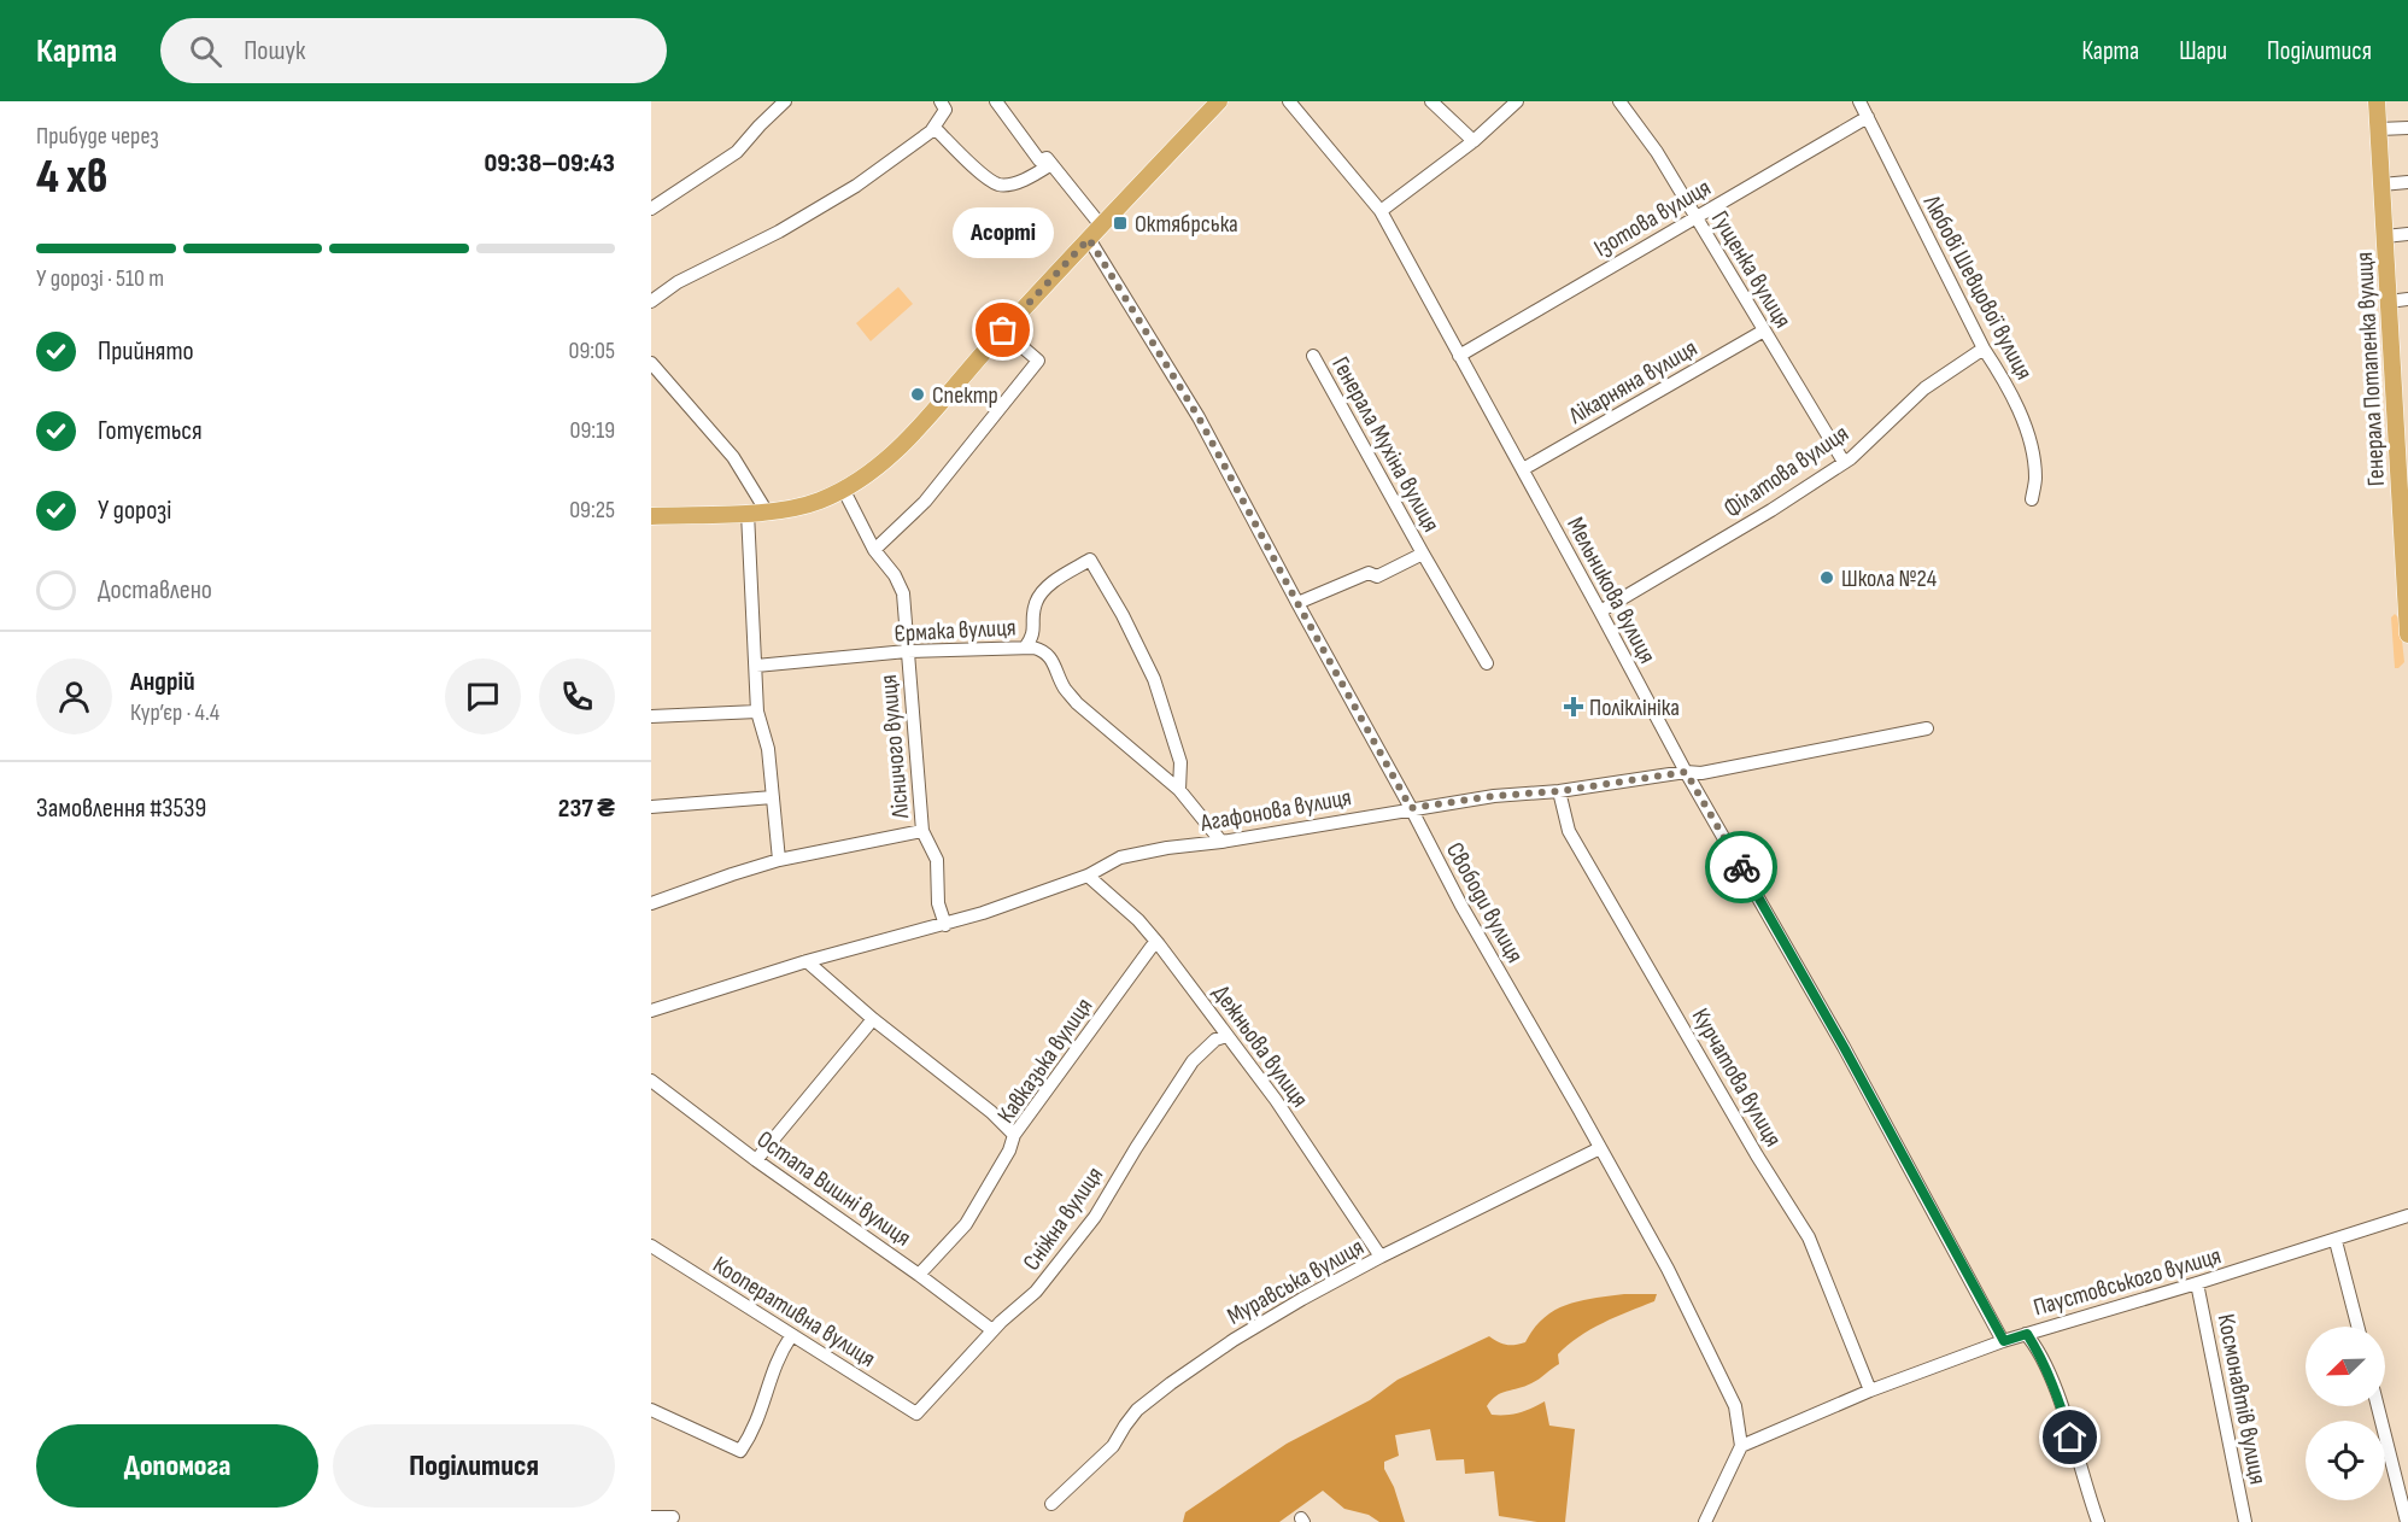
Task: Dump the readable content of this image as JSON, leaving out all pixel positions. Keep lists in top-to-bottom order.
{
  "streets": {
    "main road": ["Генерала Потапенка вулиця"],
    "street": [
      "Ізотова вулиця",
      "Гущенка вулиця",
      "Любові Шевцової вулиця",
      "Лікарняна вулиця",
      "Генерала Мухіна вулиця",
      "Філатова вулиця",
      "Мельникова вулиця",
      "Єрмака вулиця",
      "Лісничого вулиця",
      "Агафонова вулиця",
      "Свободи вулиця",
      "Дежньова вулиця",
      "Кавказька вулиця",
      "Курчатова вулиця",
      "Остапа Вишні вулиця",
      "Сніжна вулиця",
      "Муравська вулиця",
      "Паустовського вулиця",
      "Кооперативна вулиця",
      "Космонавтів вулиця"
    ]
  },
  "crossings": [
    ["Ізотова вулиця", "Гущенка вулиця"],
    ["Ізотова вулиця", "Любові Шевцової вулиця"],
    ["Ізотова вулиця", "Мельникова вулиця"],
    ["Гущенка вулиця", "Лікарняна вулиця"],
    ["Гущенка вулиця", "Філатова вулиця"],
    ["Любові Шевцової вулиця", "Філатова вулиця"],
    ["Лікарняна вулиця", "Мельникова вулиця"],
    ["Генерала Мухіна вулиця", "Свободи вулиця"],
    ["Філатова вулиця", "Мельникова вулиця"],
    ["Мельникова вулиця", "Агафонова вулиця"],
    ["Мельникова вулиця", "Паустовського вулиця"],
    ["Єрмака вулиця", "Лісничого вулиця"],
    ["Єрмака вулиця", "Агафонова вулиця"],
    ["Лісничого вулиця", "Агафонова вулиця"],
    ["Агафонова вулиця", "Свободи вулиця"],
    ["Агафонова вулиця", "Дежньова вулиця"],
    ["Агафонова вулиця", "Курчатова вулиця"],
    ["Свободи вулиця", "Муравська вулиця"],
    ["Свободи вулиця", "Паустовського вулиця"],
    ["Дежньова вулиця", "Кавказька вулиця"],
    ["Дежньова вулиця", "Сніжна вулиця"],
    ["Дежньова вулиця", "Муравська вулиця"],
    ["Кавказька вулиця", "Остапа Вишні вулиця"],
    ["Курчатова вулиця", "Паустовського вулиця"],
    ["Остапа Вишні вулиця", "Сніжна вулиця"],
    ["Сніжна вулиця", "Кооперативна вулиця"],
    ["Паустовського вулиця", "Космонавтів вулиця"]
  ],
  "places": {
    "transit": ["Октябрська"],
    "other": ["Асорті", "Спектр", "Школа №24"],
    "health": ["Поліклініка"]
  },
  "north": "bottom left",
  "page": {
    "header": "Карта",
    "search": "Пошук",
    "nav": ["Карта", "Шари", "Поділитися"],
    "heading": ["4 хв", "Прибуде через", "09:38–09:43"],
    "panel": [
      "Андрій",
      "Кур’єр · 4.4",
      "Замовлення #3539",
      "237 ₴"
    ],
    "bubble": "Асорті",
    "bar": "У дорозі · 510 m",
    "list": [
      ["Прийнято", "09:05"],
      ["Готується", "09:19"],
      ["У дорозі", "09:25"],
      "Доставлено"
    ],
    "buttons": ["Допомога", "Поділитися"]
  }
}
